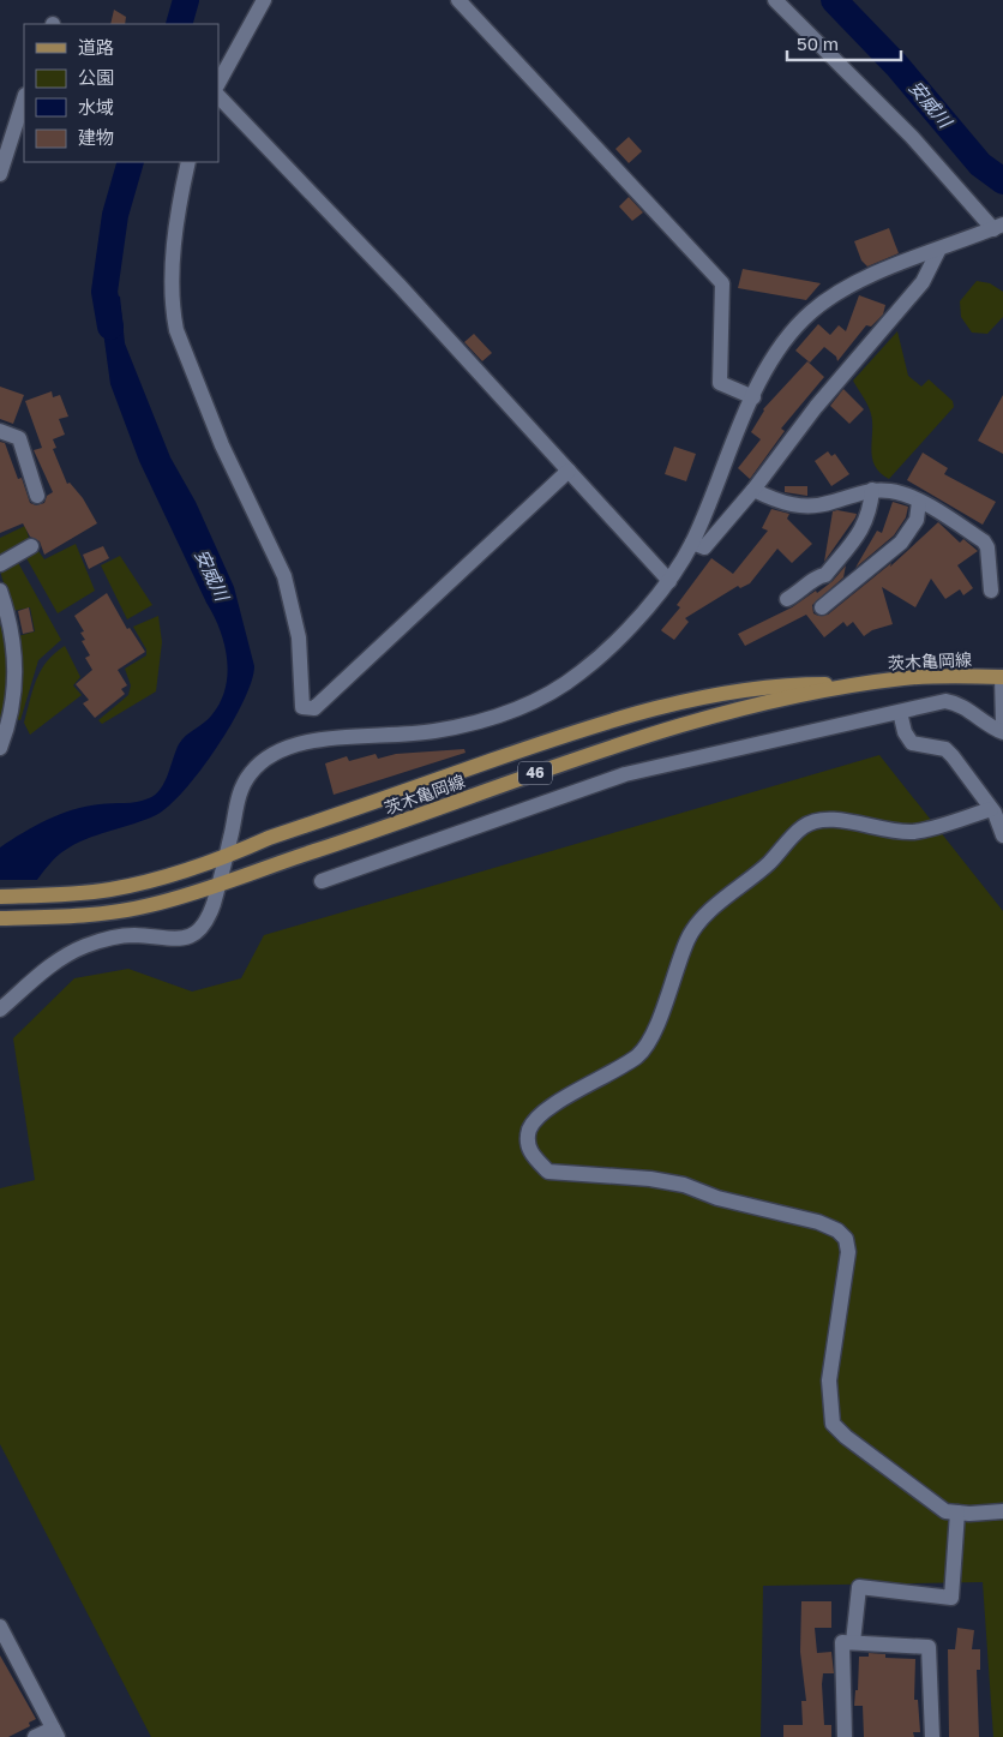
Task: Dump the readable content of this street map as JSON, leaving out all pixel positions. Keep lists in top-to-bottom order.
{
  "streets": {
    "main road": ["茨木亀岡線", "46"]
  },
  "water": ["安威川"],
  "legend": [
    "道路",
    "公園",
    "水域",
    "建物"
  ],
  "scale_bar": "50 m"
}
